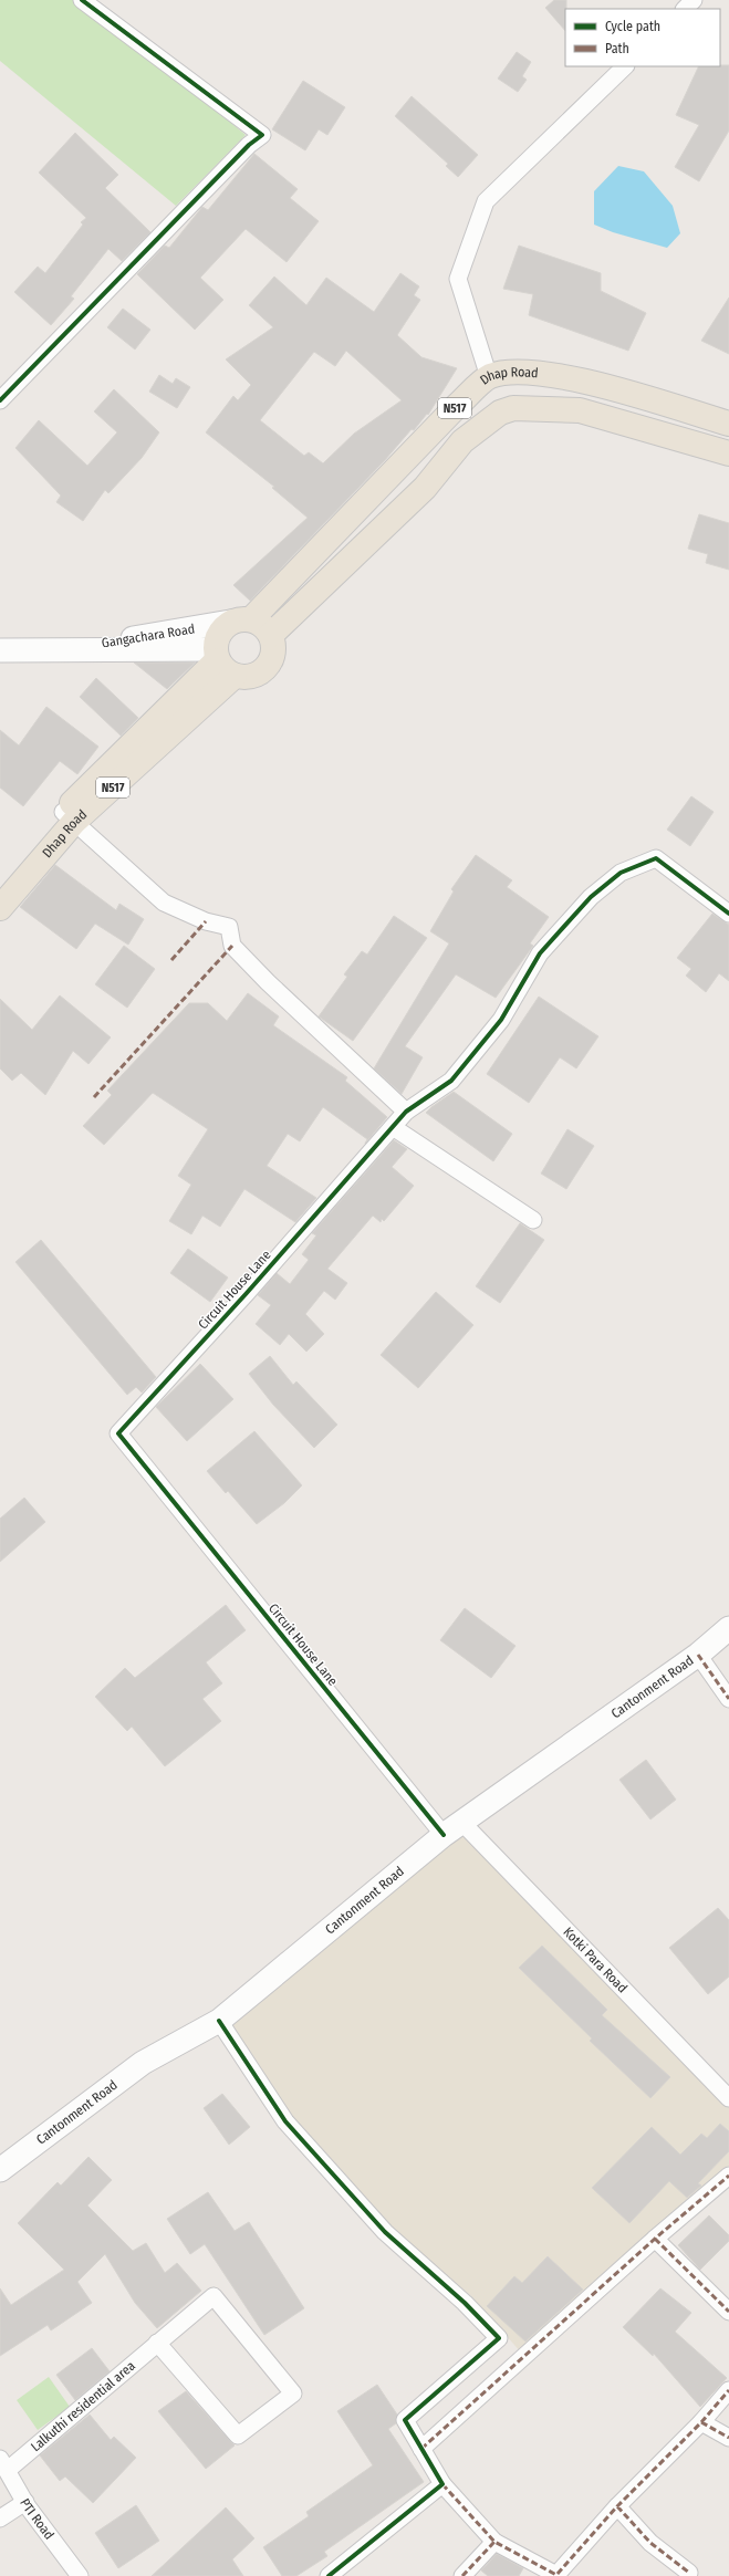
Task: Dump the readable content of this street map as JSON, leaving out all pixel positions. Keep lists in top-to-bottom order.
{
  "streets": {
    "highway": ["Dhap Road", "N517"],
    "main road": ["Gangachara Road", "Cantonment Road"],
    "street": [
      "Circuit House Lane",
      "Kotki Para Road",
      "Lalkuthi residential area",
      "PTI Road"
    ]
  },
  "crossings": [
    ["Dhap Road", "Gangachara Road"],
    ["Circuit House Lane", "Cantonment Road"],
    ["Cantonment Road", "Kotki Para Road"],
    ["Lalkuthi residential area", "PTI Road"]
  ],
  "legend": ["Cycle path", "Path"]
}
